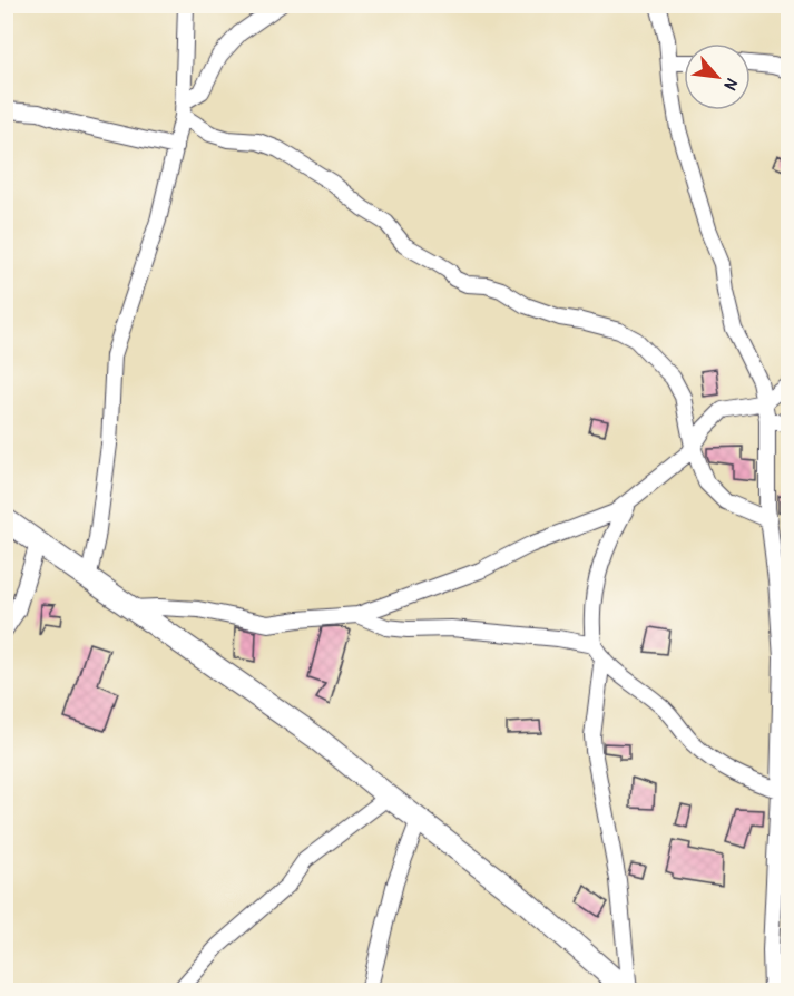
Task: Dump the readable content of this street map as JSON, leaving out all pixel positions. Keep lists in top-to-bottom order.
{
  "north": "bottom right"
}
